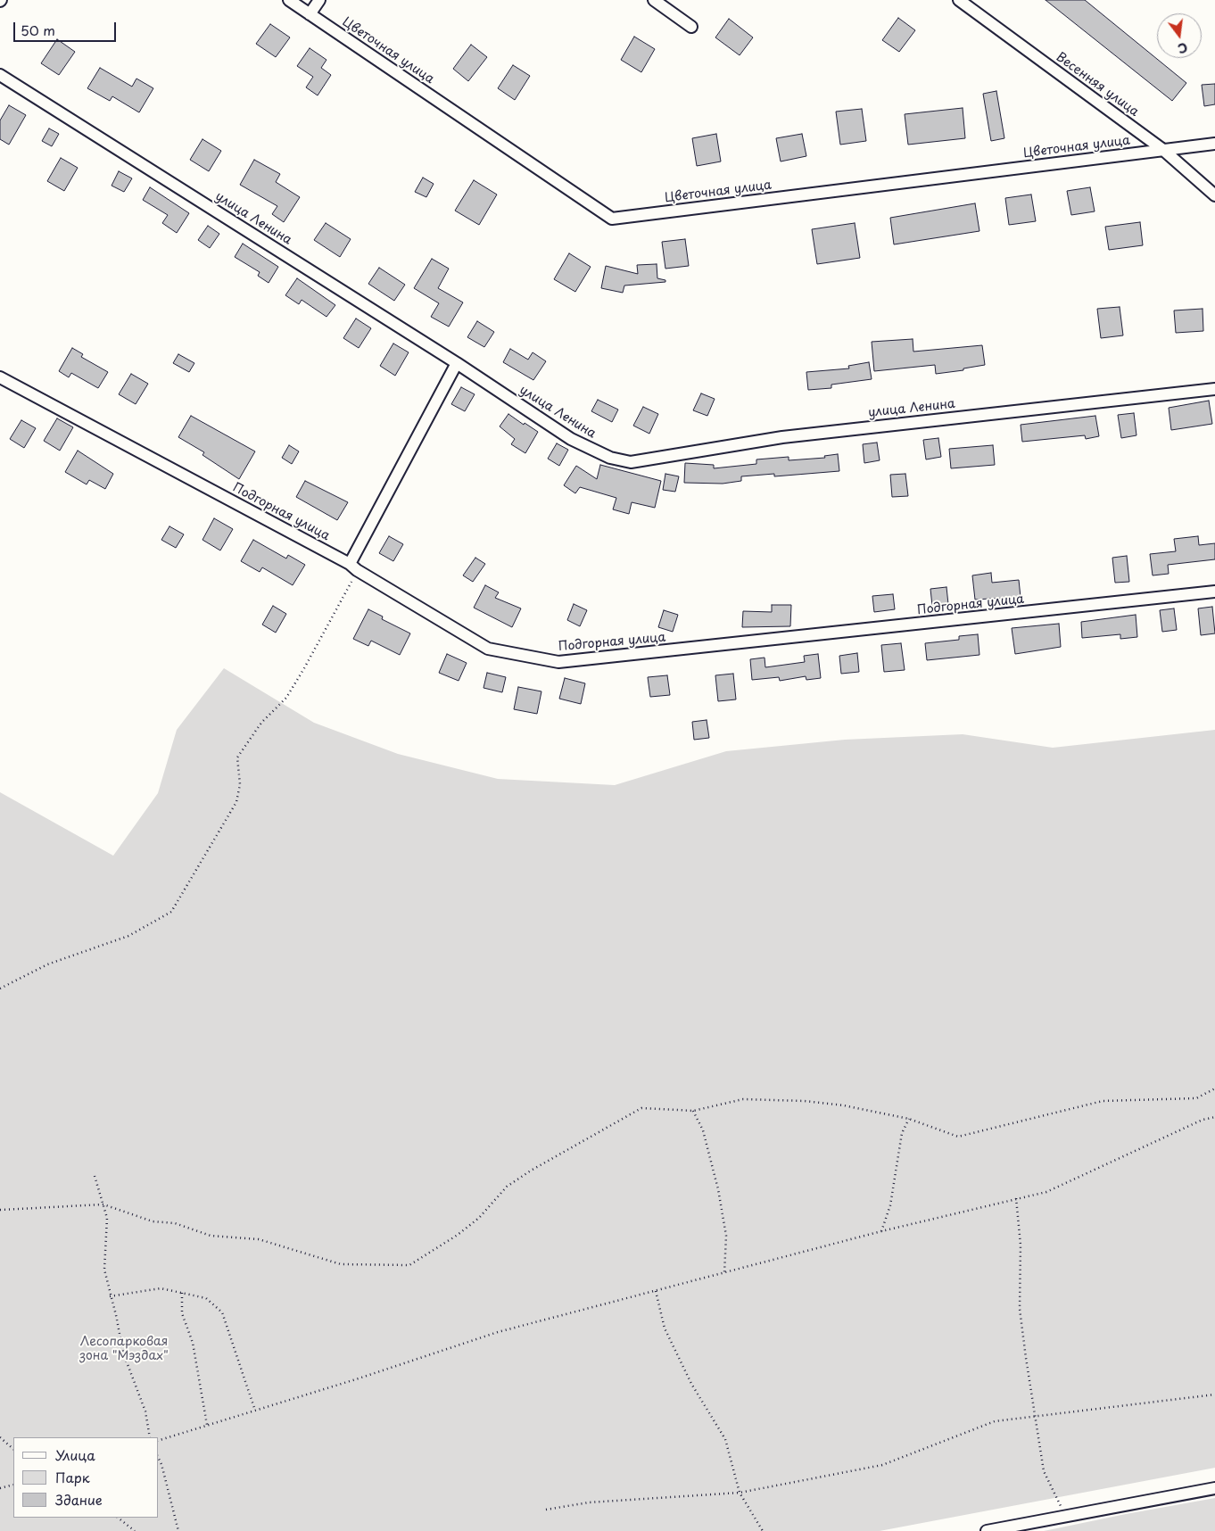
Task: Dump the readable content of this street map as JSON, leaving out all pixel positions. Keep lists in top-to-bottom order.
{
  "streets": {
    "street": [
      "Цветочная улица",
      "Весенняя улица",
      "улица Ленина",
      "Подгорная улица"
    ]
  },
  "crossings": [
    ["Цветочная улица", "Весенняя улица"]
  ],
  "parks": ["Лесопарковая зона \"Мэздах\""],
  "legend": ["Улица", "Парк", "Здание"],
  "scale_bar": "50 m",
  "north": "bottom"
}
